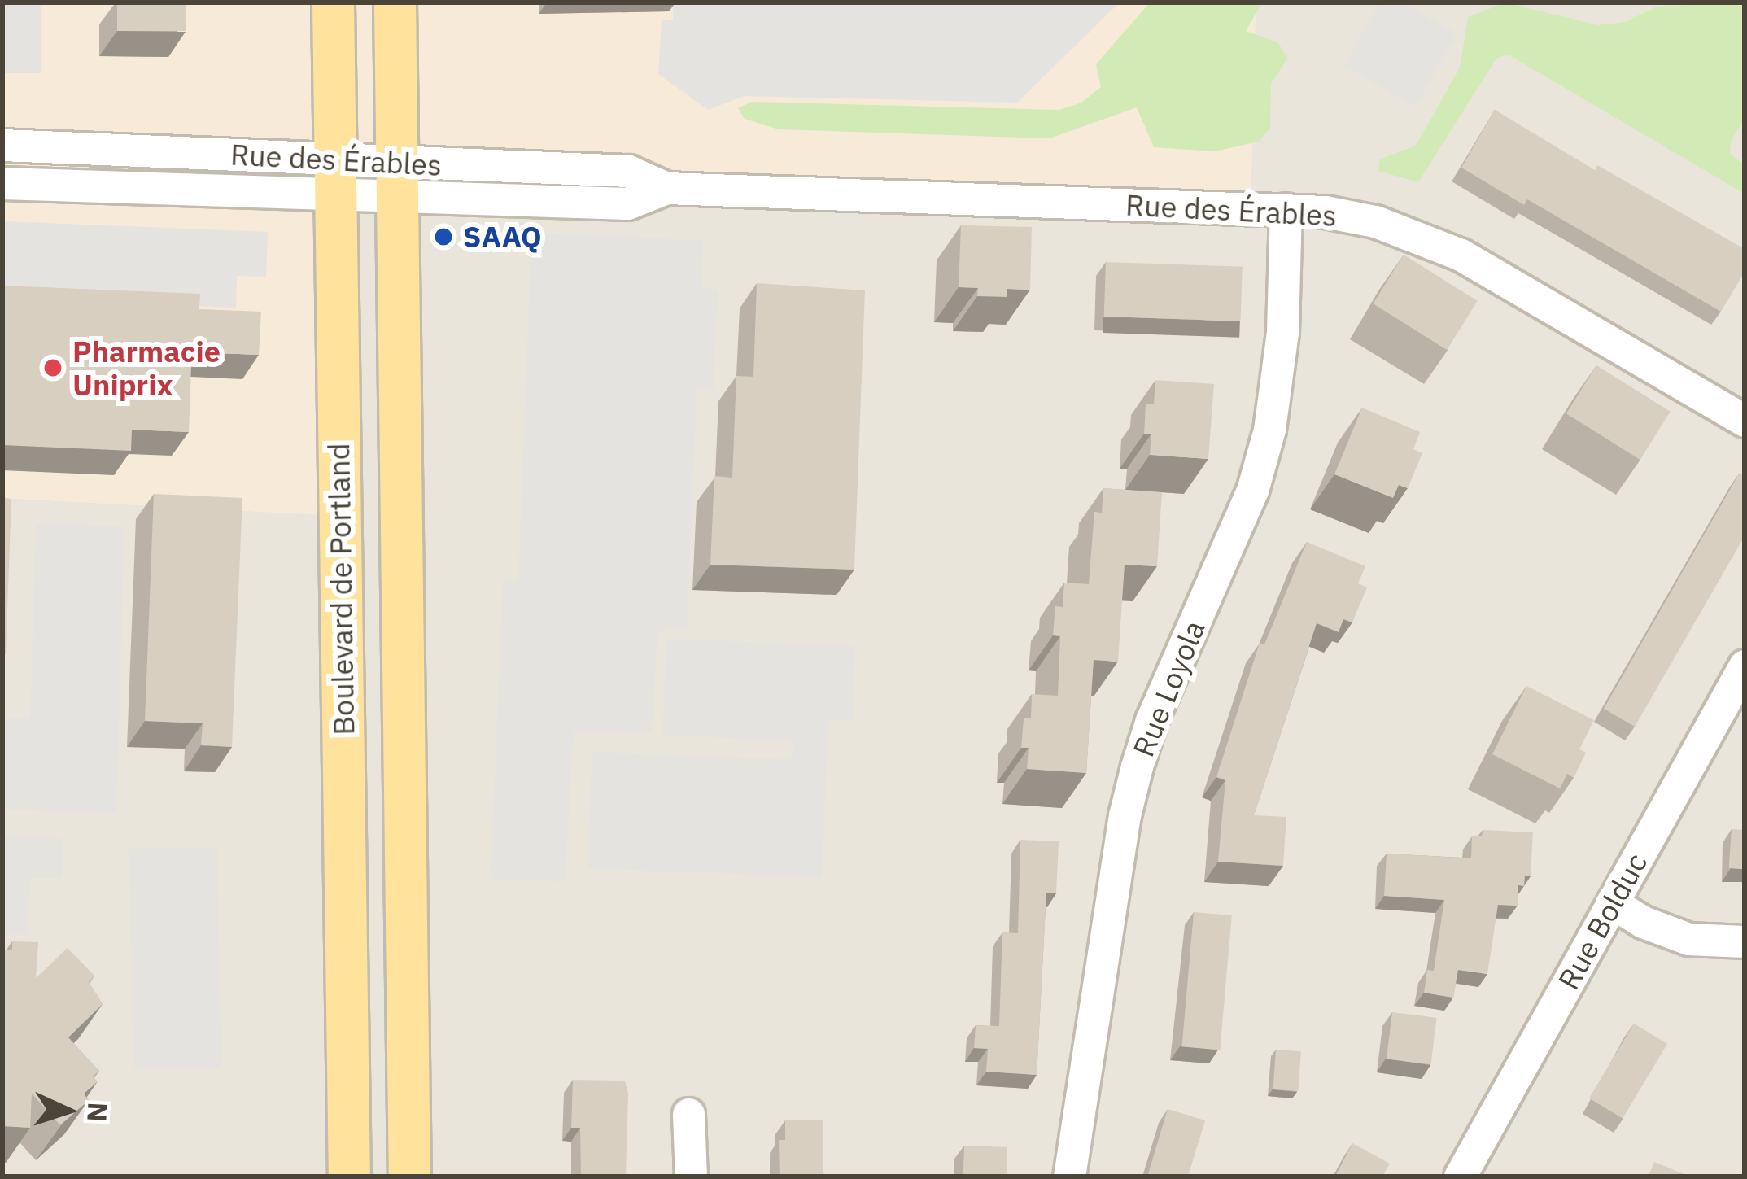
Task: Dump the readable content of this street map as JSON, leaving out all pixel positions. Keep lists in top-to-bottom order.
{
  "streets": {
    "main road": ["Boulevard de Portland"],
    "street": ["Rue des Érables", "Rue Loyola", "Rue Bolduc"]
  },
  "crossings": [
    ["Rue des Érables", "Boulevard de Portland"],
    ["Rue des Érables", "Rue Loyola"]
  ],
  "places": ["SAAQ", "Pharmacie Uniprix"],
  "north": "right"
}
